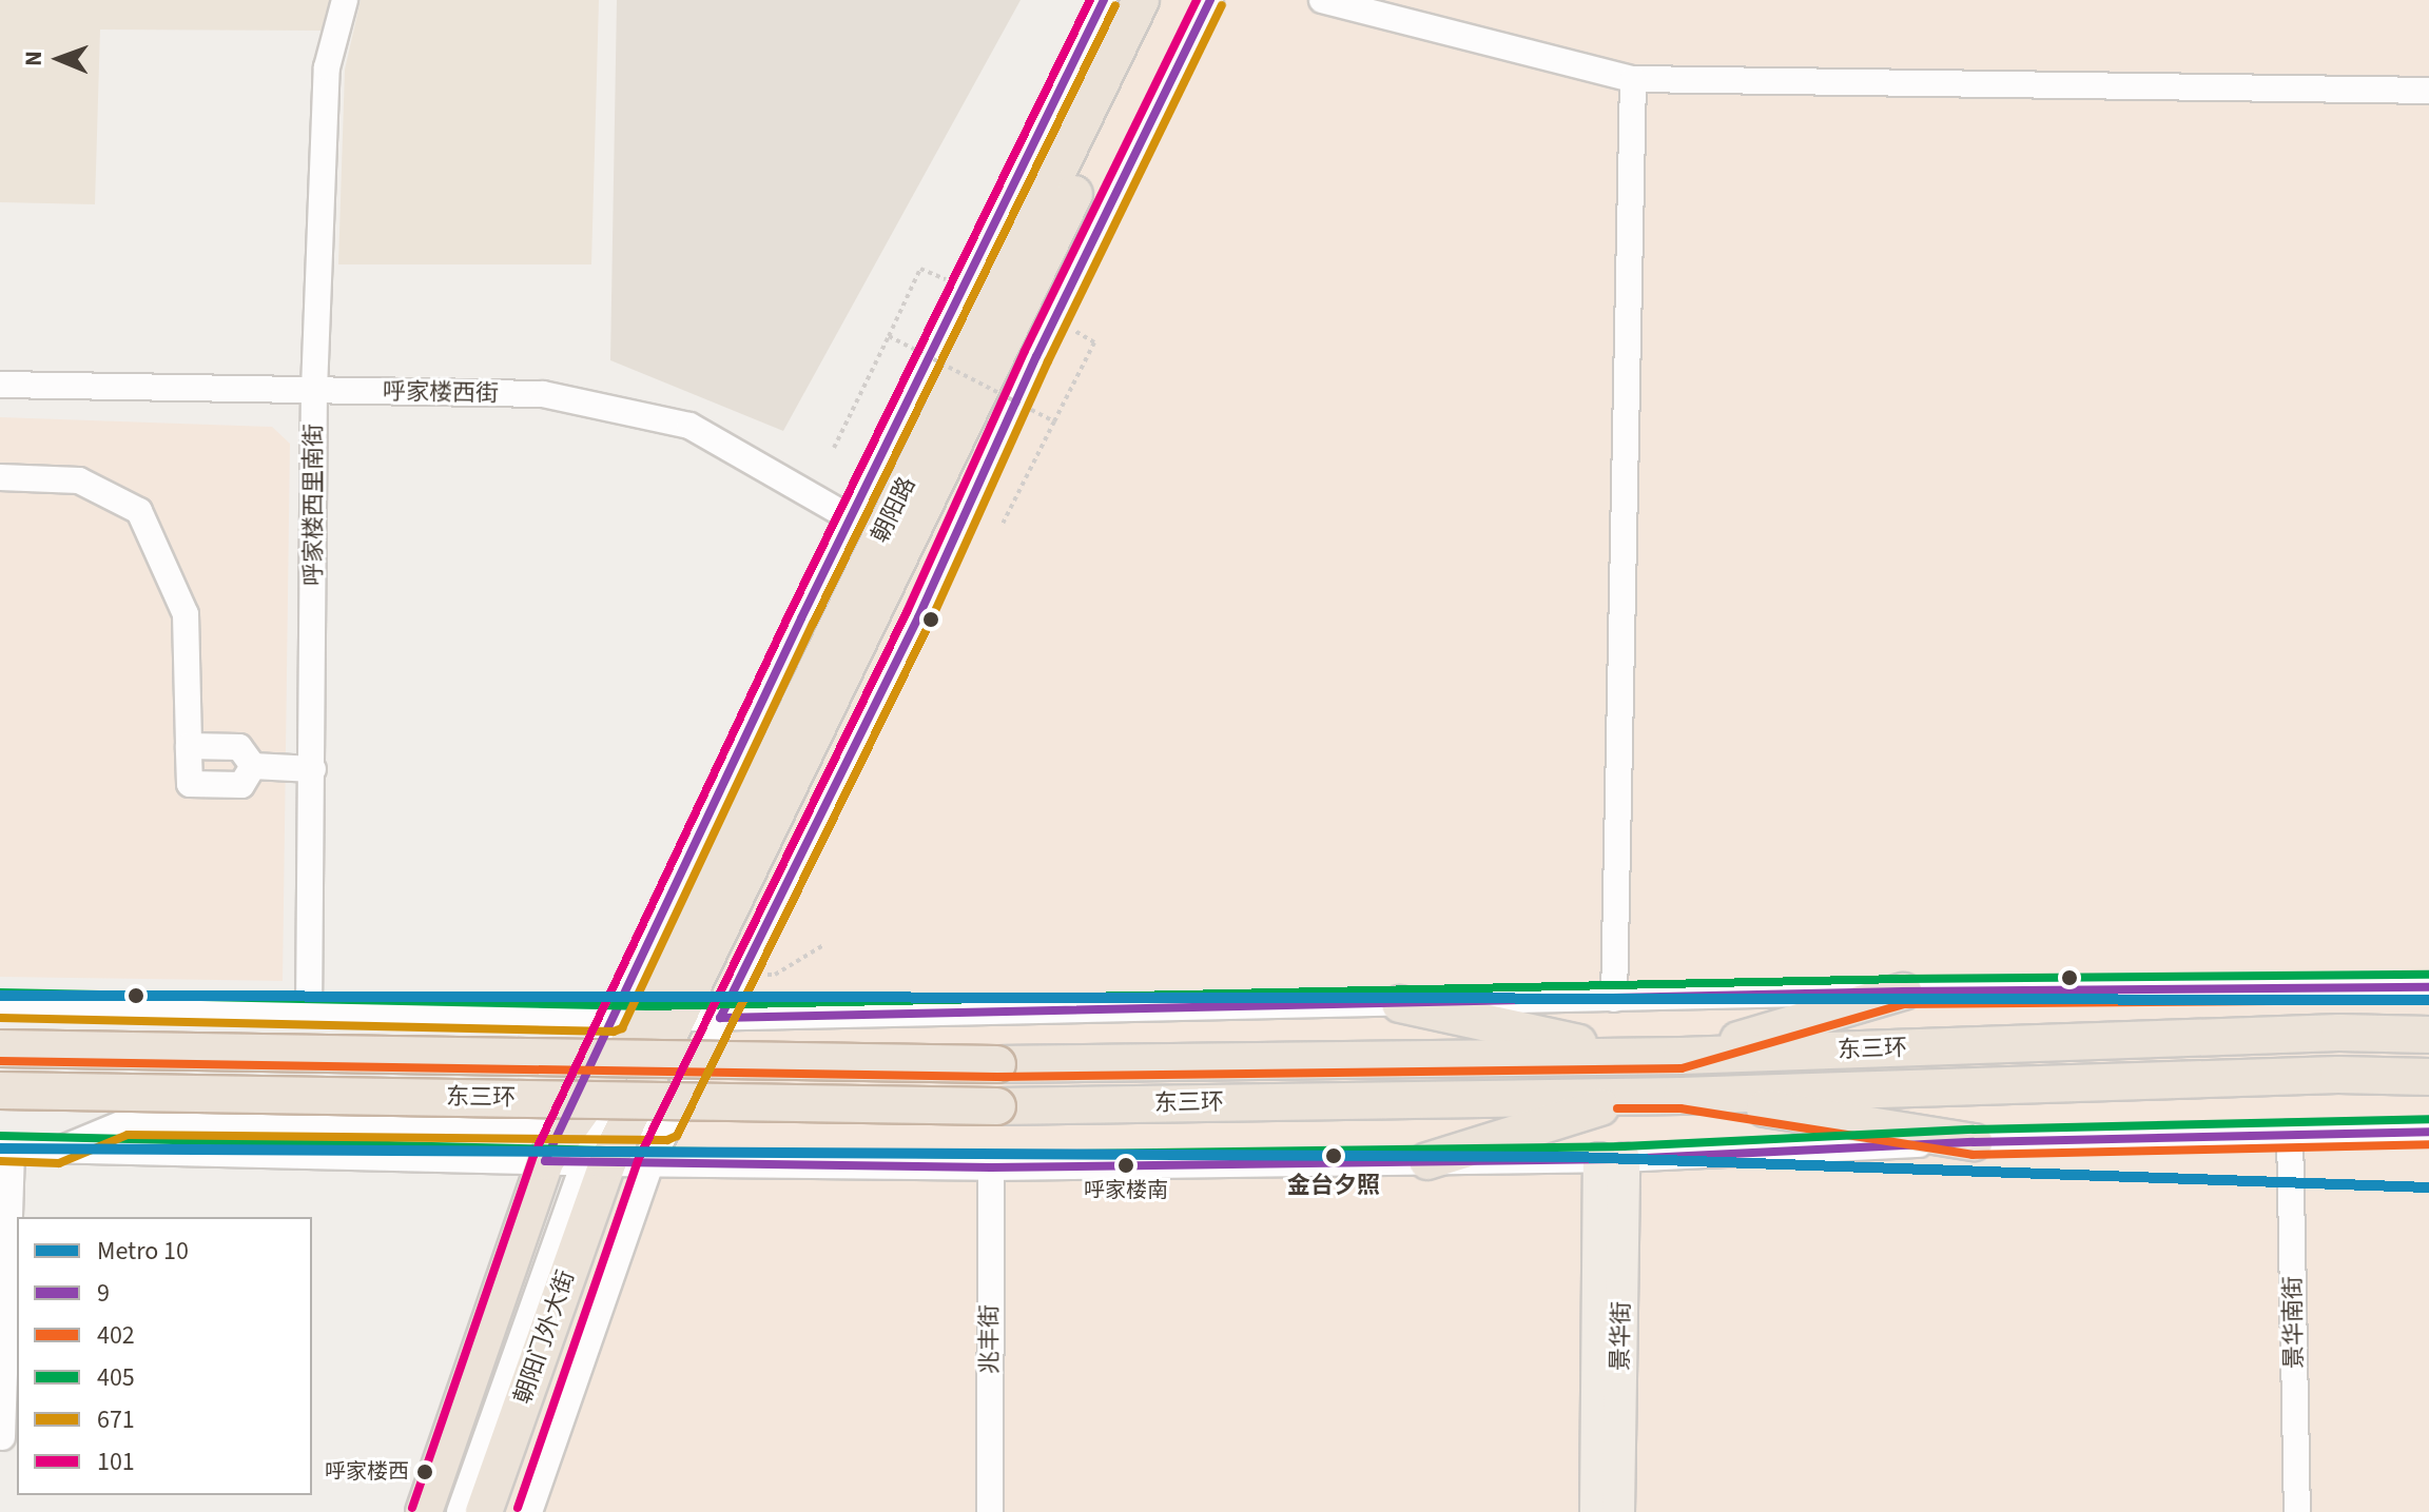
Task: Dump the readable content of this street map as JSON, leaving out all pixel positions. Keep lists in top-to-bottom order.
{
  "streets": {
    "highway": ["朝阳路", "东三环", "朝阳门外大街"],
    "main road": ["景华街"],
    "street": [
      "呼家楼西街",
      "呼家楼西里南街",
      "景华南街",
      "兆丰街"
    ]
  },
  "crossings": [
    ["呼家楼西街", "呼家楼西里南街"],
    ["呼家楼西街", "朝阳路"]
  ],
  "places": ["金台夕照", "呼家楼南", "呼家楼西"],
  "lines": [
    "transit line 9",
    "transit line 101",
    "transit line 671",
    "transit line 405",
    "metro line 10",
    "transit line 402"
  ],
  "legend": [
    "Metro 10",
    "9",
    "402",
    "405",
    "671",
    "101"
  ],
  "north": "left"
}
